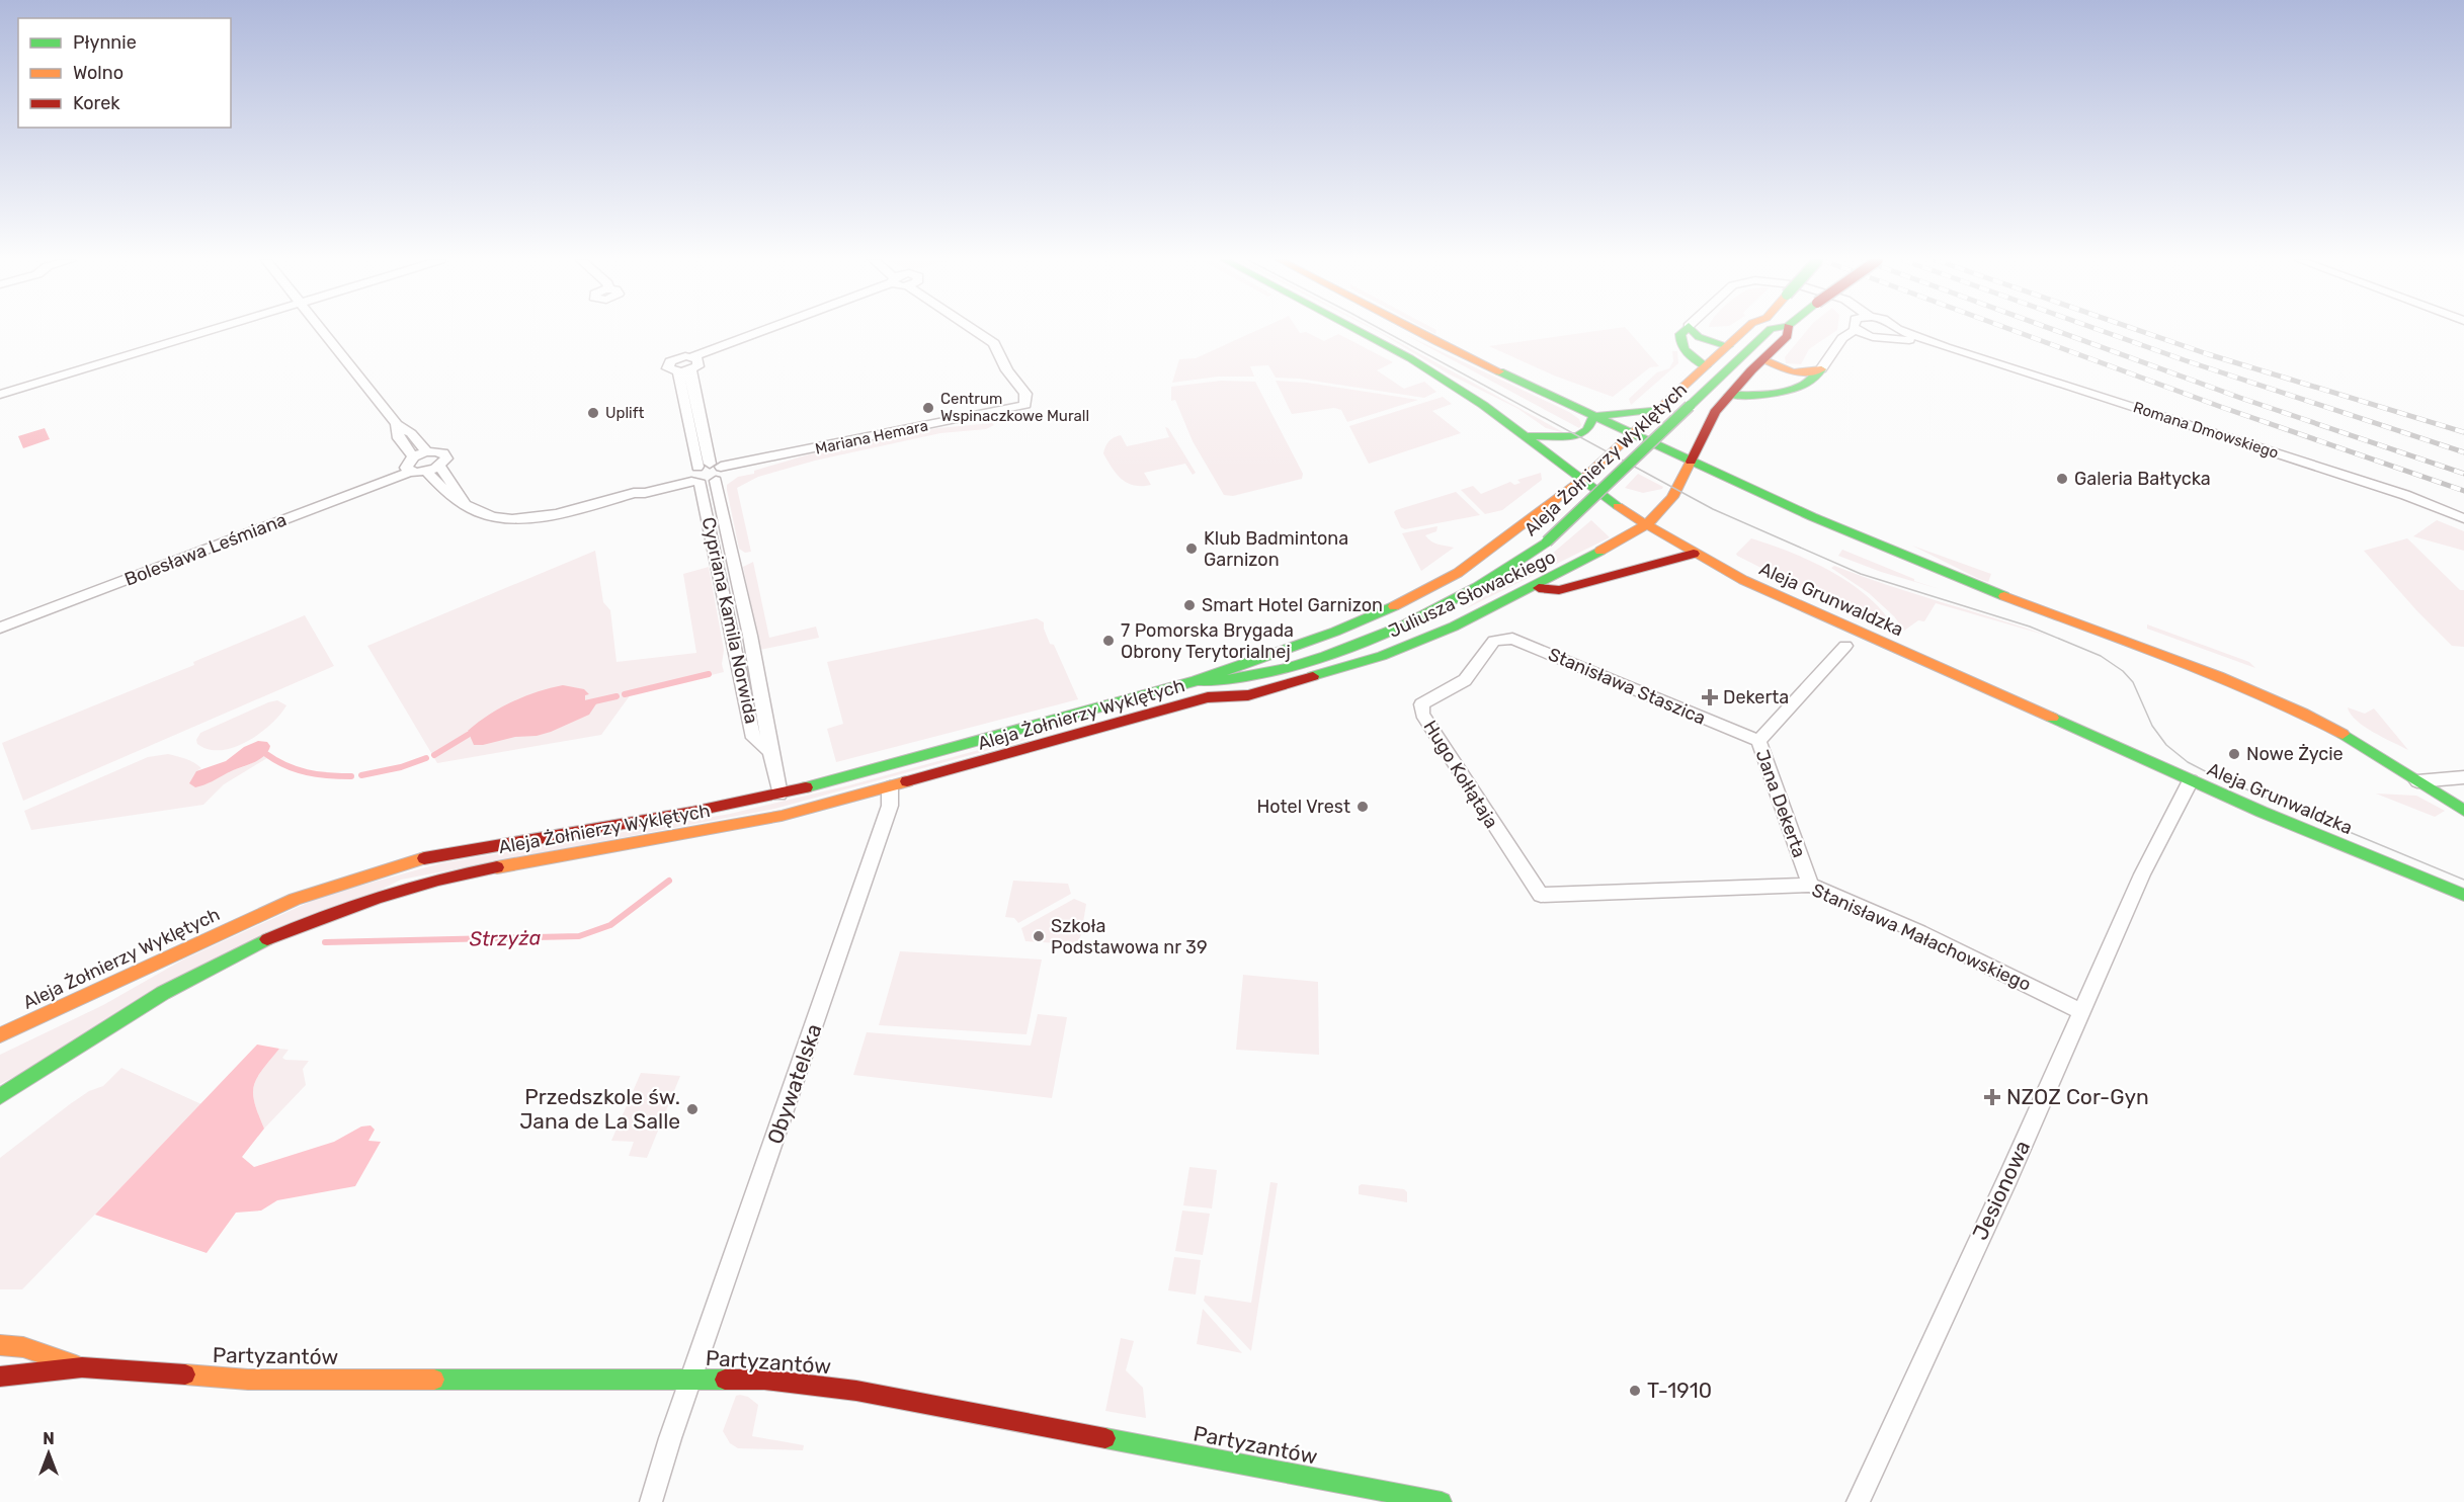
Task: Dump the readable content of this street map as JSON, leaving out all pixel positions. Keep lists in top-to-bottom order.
{
  "streets": {
    "main road": [
      "Aleja Żołnierzy Wyklętych",
      "Juliusza Słowackiego",
      "Aleja Grunwaldzka",
      "Partyzantów"
    ],
    "street": [
      "Romana Dmowskiego",
      "Mariana Hemara",
      "Bolesława Leśmiana",
      "Cypriana Kamila Norwida",
      "Stanisława Staszica",
      "Hugo Kołłątaja",
      "Jana Dekerta",
      "Stanisława Małachowskiego",
      "Obywatelska",
      "Jesionowa"
    ]
  },
  "crossings": [
    ["Mariana Hemara", "Cypriana Kamila Norwida"],
    ["Aleja Żołnierzy Wyklętych", "Juliusza Słowackiego"],
    ["Aleja Żołnierzy Wyklętych", "Cypriana Kamila Norwida"],
    ["Aleja Żołnierzy Wyklętych", "Obywatelska"],
    ["Juliusza Słowackiego", "Aleja Grunwaldzka"],
    ["Aleja Grunwaldzka", "Jesionowa"],
    ["Stanisława Staszica", "Hugo Kołłątaja"],
    ["Stanisława Staszica", "Jana Dekerta"],
    ["Hugo Kołłątaja", "Stanisława Małachowskiego"],
    ["Jana Dekerta", "Stanisława Małachowskiego"],
    ["Stanisława Małachowskiego", "Jesionowa"],
    ["Obywatelska", "Partyzantów"]
  ],
  "water": ["Strzyża"],
  "places": {
    "other": [
      "Centrum Wspinaczkowe Murall",
      "Uplift",
      "Galeria Bałtycka",
      "Klub Badmintona Garnizon",
      "Smart Hotel Garnizon",
      "7 Pomorska Brygada Obrony Terytorialnej",
      "Nowe Życie",
      "Hotel Vrest",
      "Szkoła Podstawowa nr 39",
      "Przedszkole św. Jana de La Salle",
      "T-1910"
    ],
    "health": ["Dekerta", "NZOZ Cor-Gyn"]
  },
  "legend": ["Płynnie", "Wolno", "Korek"],
  "north": "top"
}
